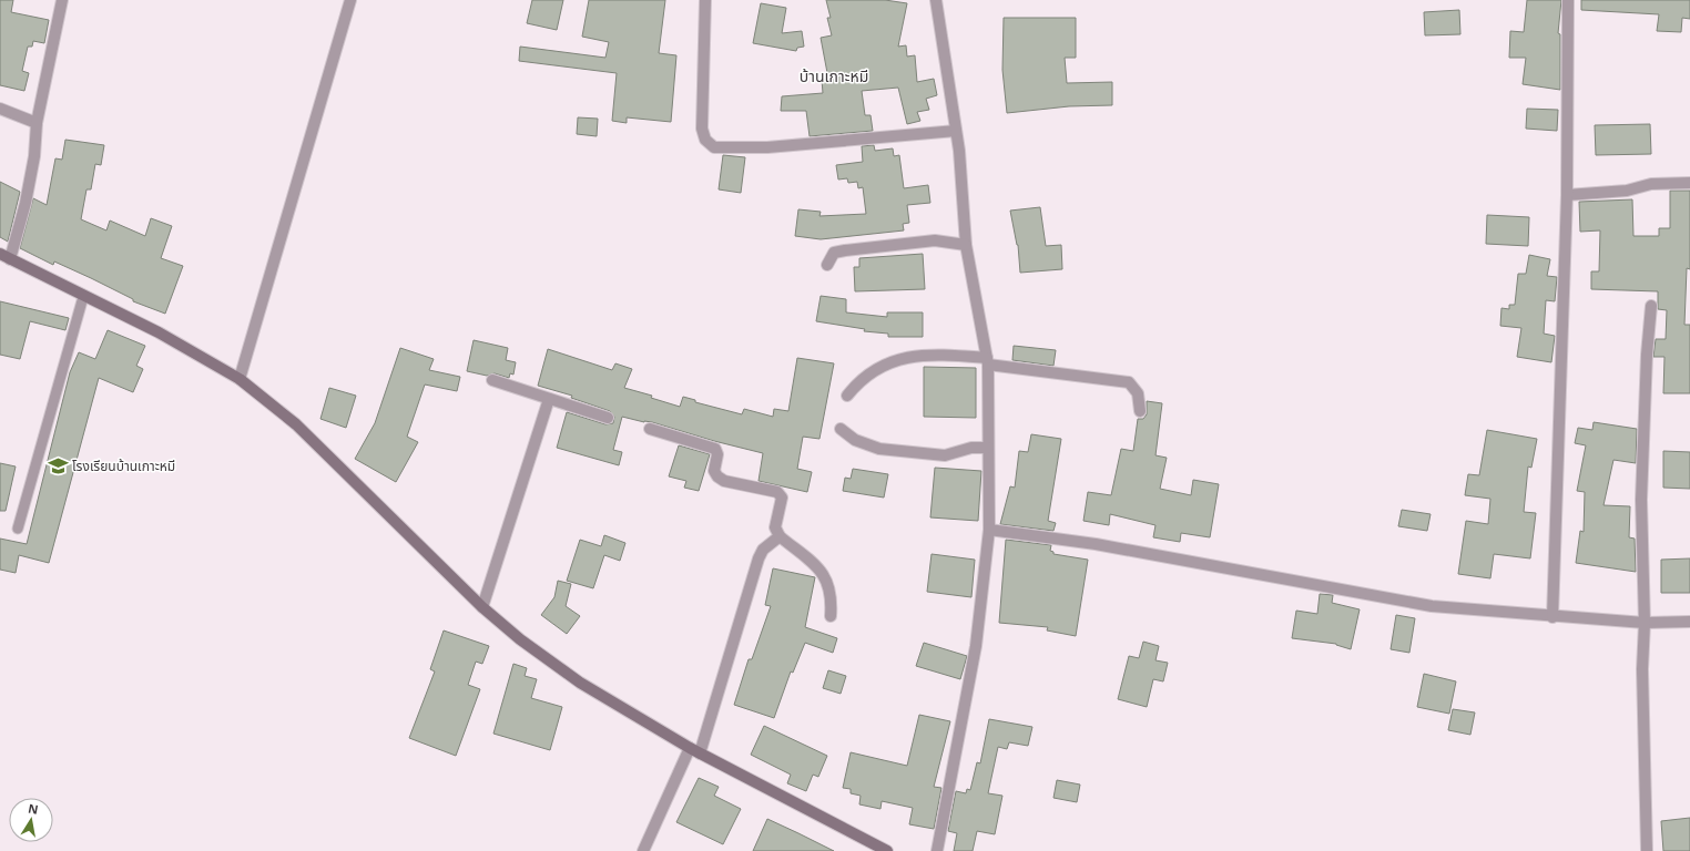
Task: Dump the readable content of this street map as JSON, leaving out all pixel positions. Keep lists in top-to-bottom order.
{
  "districts": ["บ้านเกาะหมี"],
  "places": {
    "school or university": ["โรงเรียนบ้านเกาะหมี"]
  },
  "north": "top"
}
